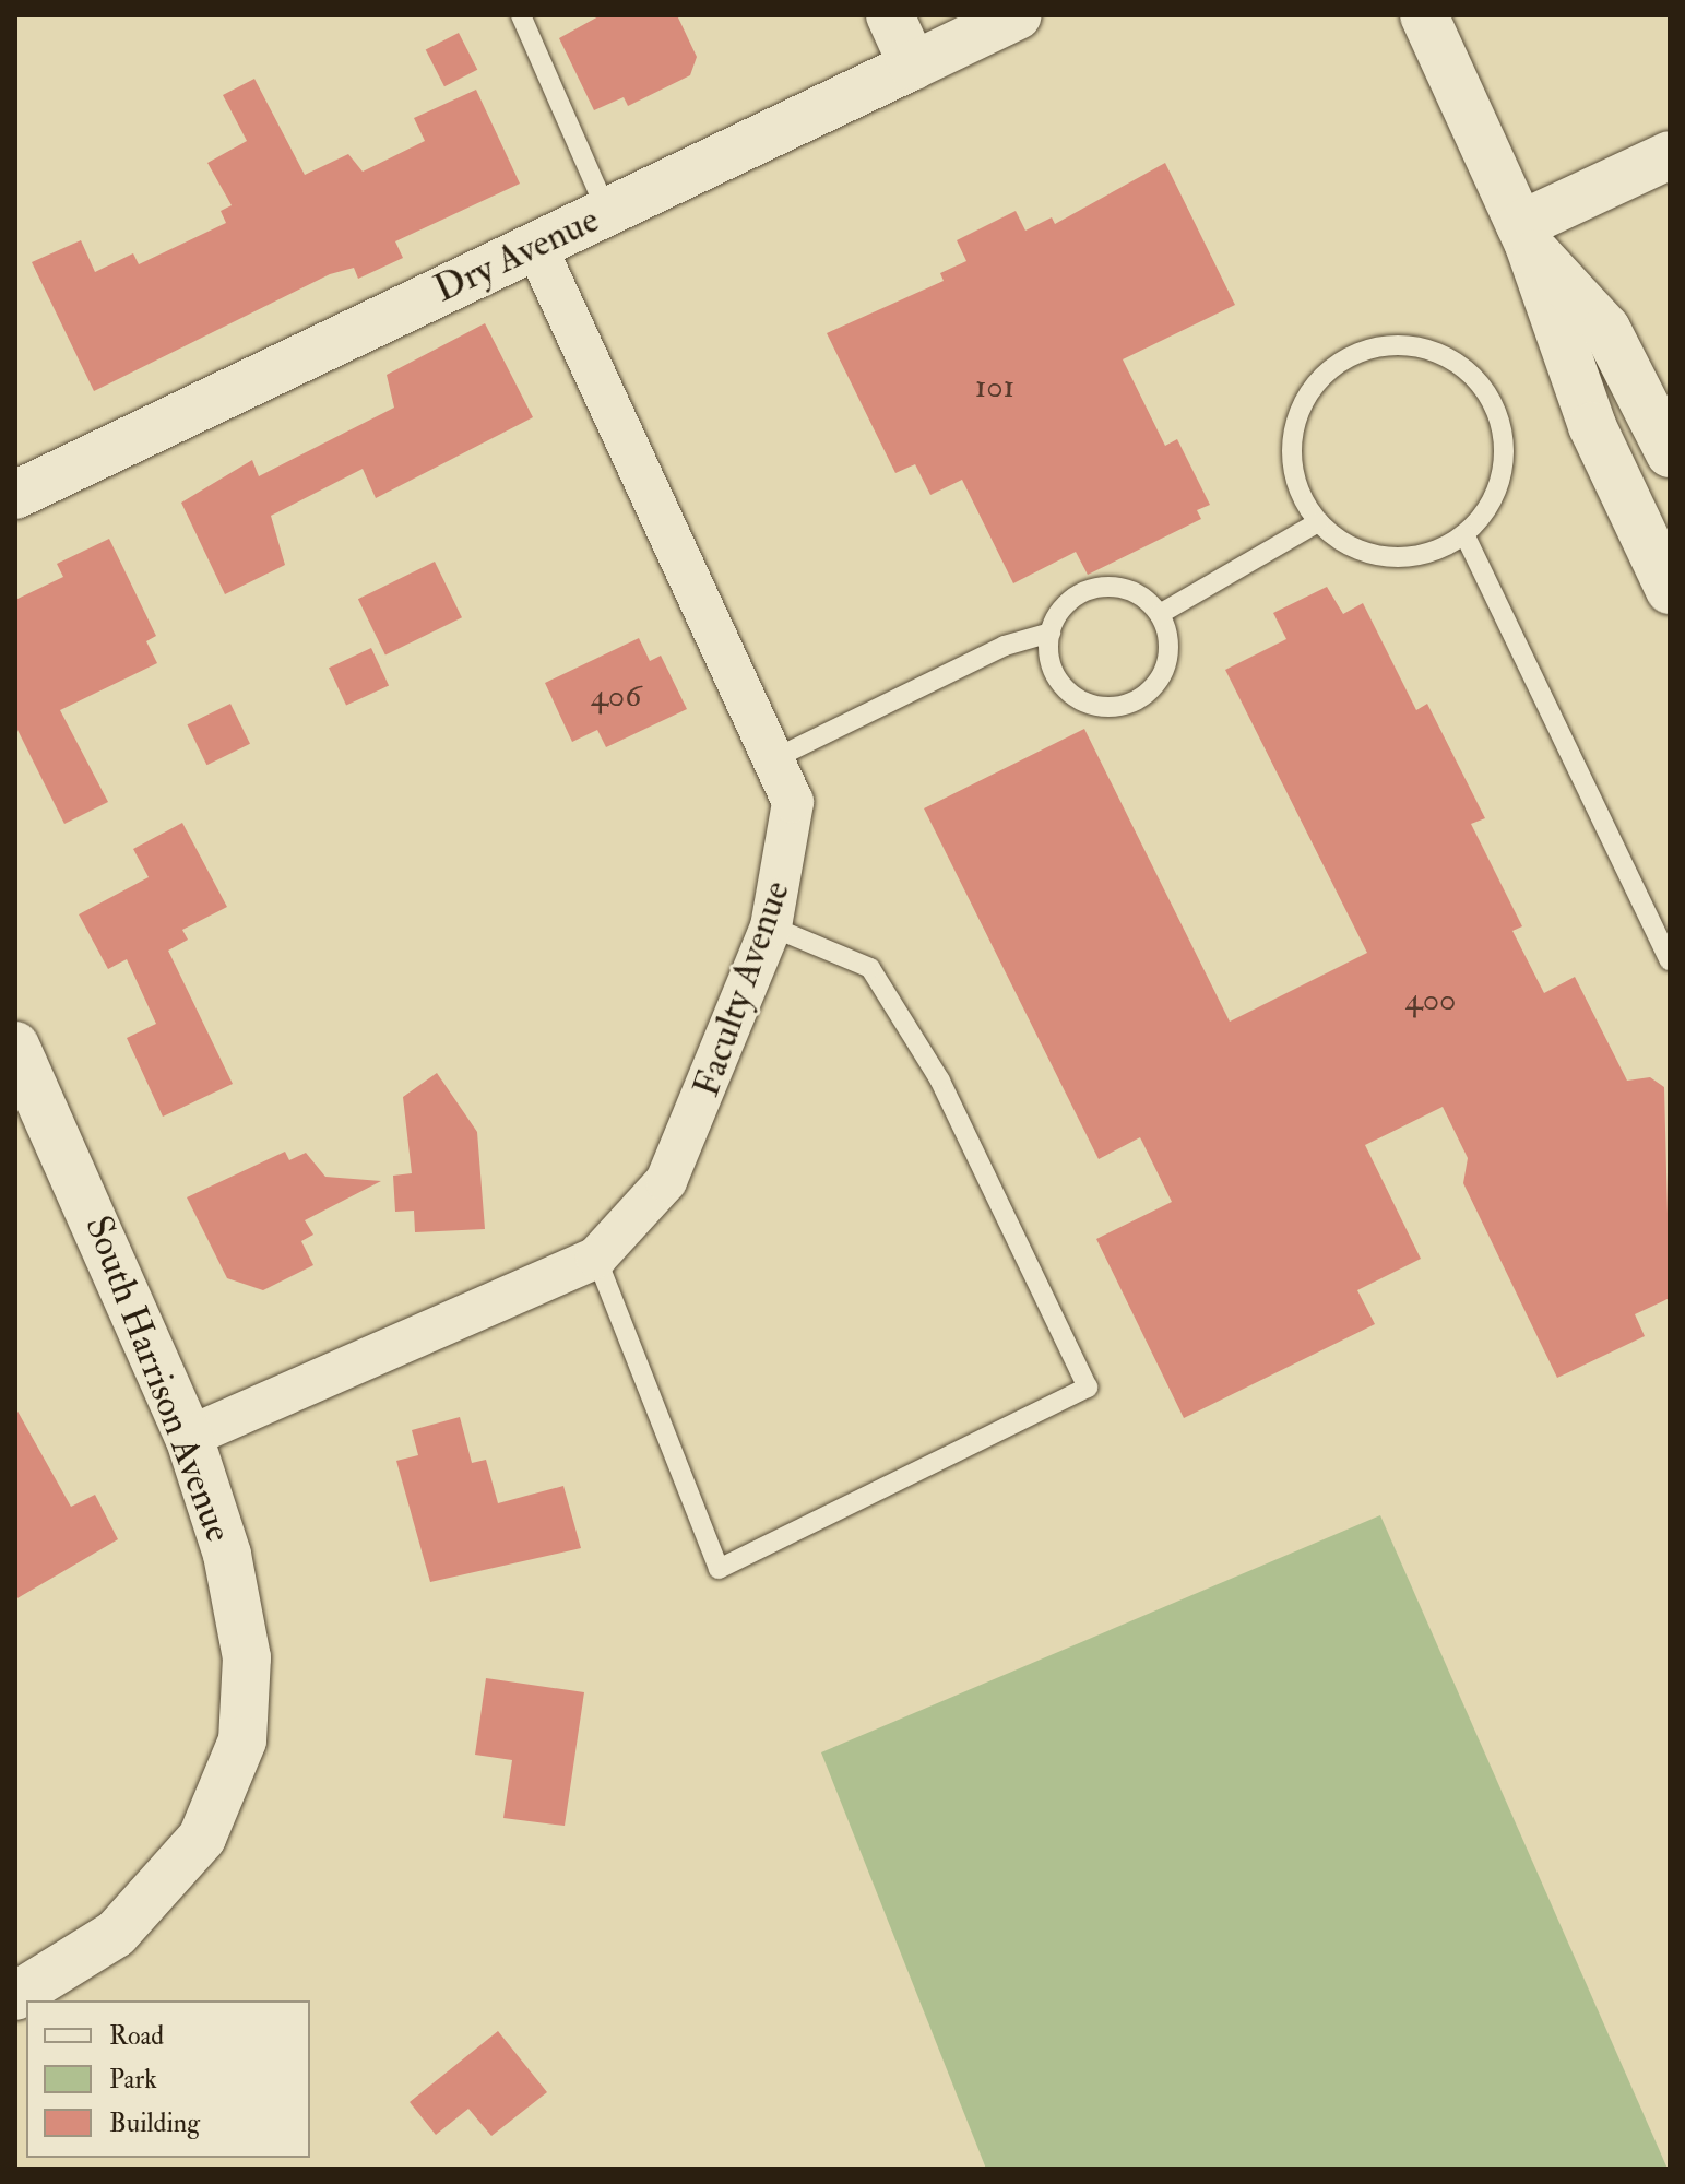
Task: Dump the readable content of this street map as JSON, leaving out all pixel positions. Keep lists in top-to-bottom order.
{
  "streets": {
    "street": ["Dry Avenue", "Faculty Avenue", "South Harrison Avenue"]
  },
  "crossings": [
    ["Dry Avenue", "Faculty Avenue"],
    ["Faculty Avenue", "South Harrison Avenue"]
  ],
  "house_numbers": ["101", "406", "400"],
  "legend": ["Road", "Park", "Building"]
}
